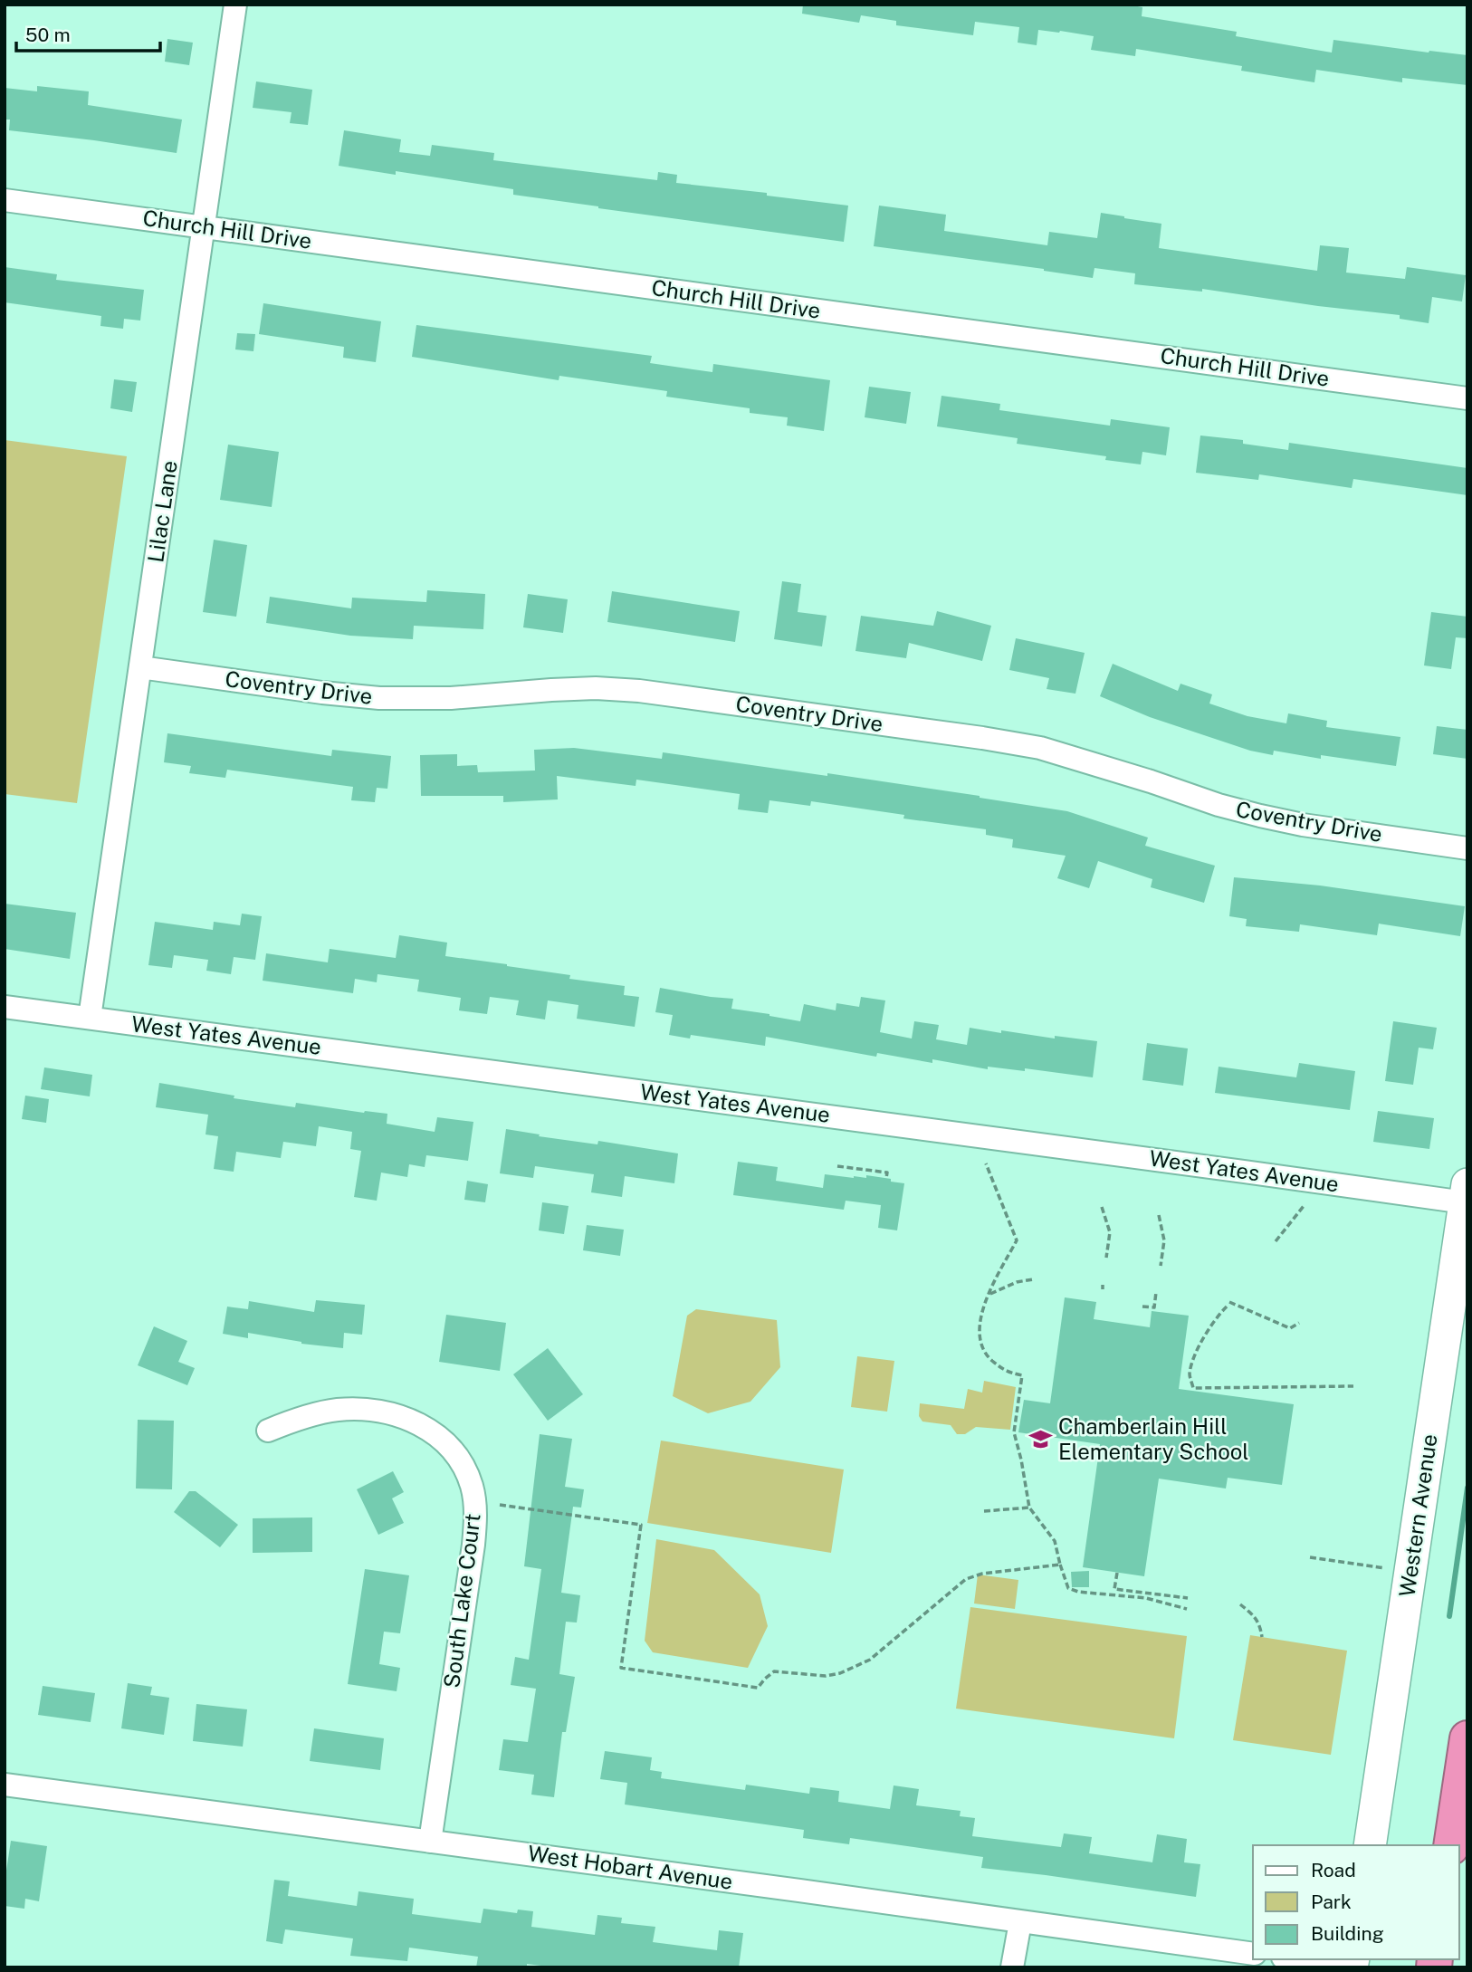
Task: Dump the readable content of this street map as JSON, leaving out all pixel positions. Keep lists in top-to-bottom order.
{
  "streets": {
    "street": [
      "Church Hill Drive",
      "Lilac Lane",
      "Coventry Drive",
      "West Yates Avenue",
      "Western Avenue",
      "South Lake Court",
      "West Hobart Avenue"
    ]
  },
  "crossings": [
    ["Church Hill Drive", "Lilac Lane"],
    ["Lilac Lane", "Coventry Drive"],
    ["Lilac Lane", "West Yates Avenue"],
    ["West Yates Avenue", "Western Avenue"],
    ["South Lake Court", "West Hobart Avenue"]
  ],
  "places": {
    "school or university": ["Chamberlain Hill Elementary School"]
  },
  "legend": ["Road", "Park", "Building"],
  "scale_bar": "50 m"
}
